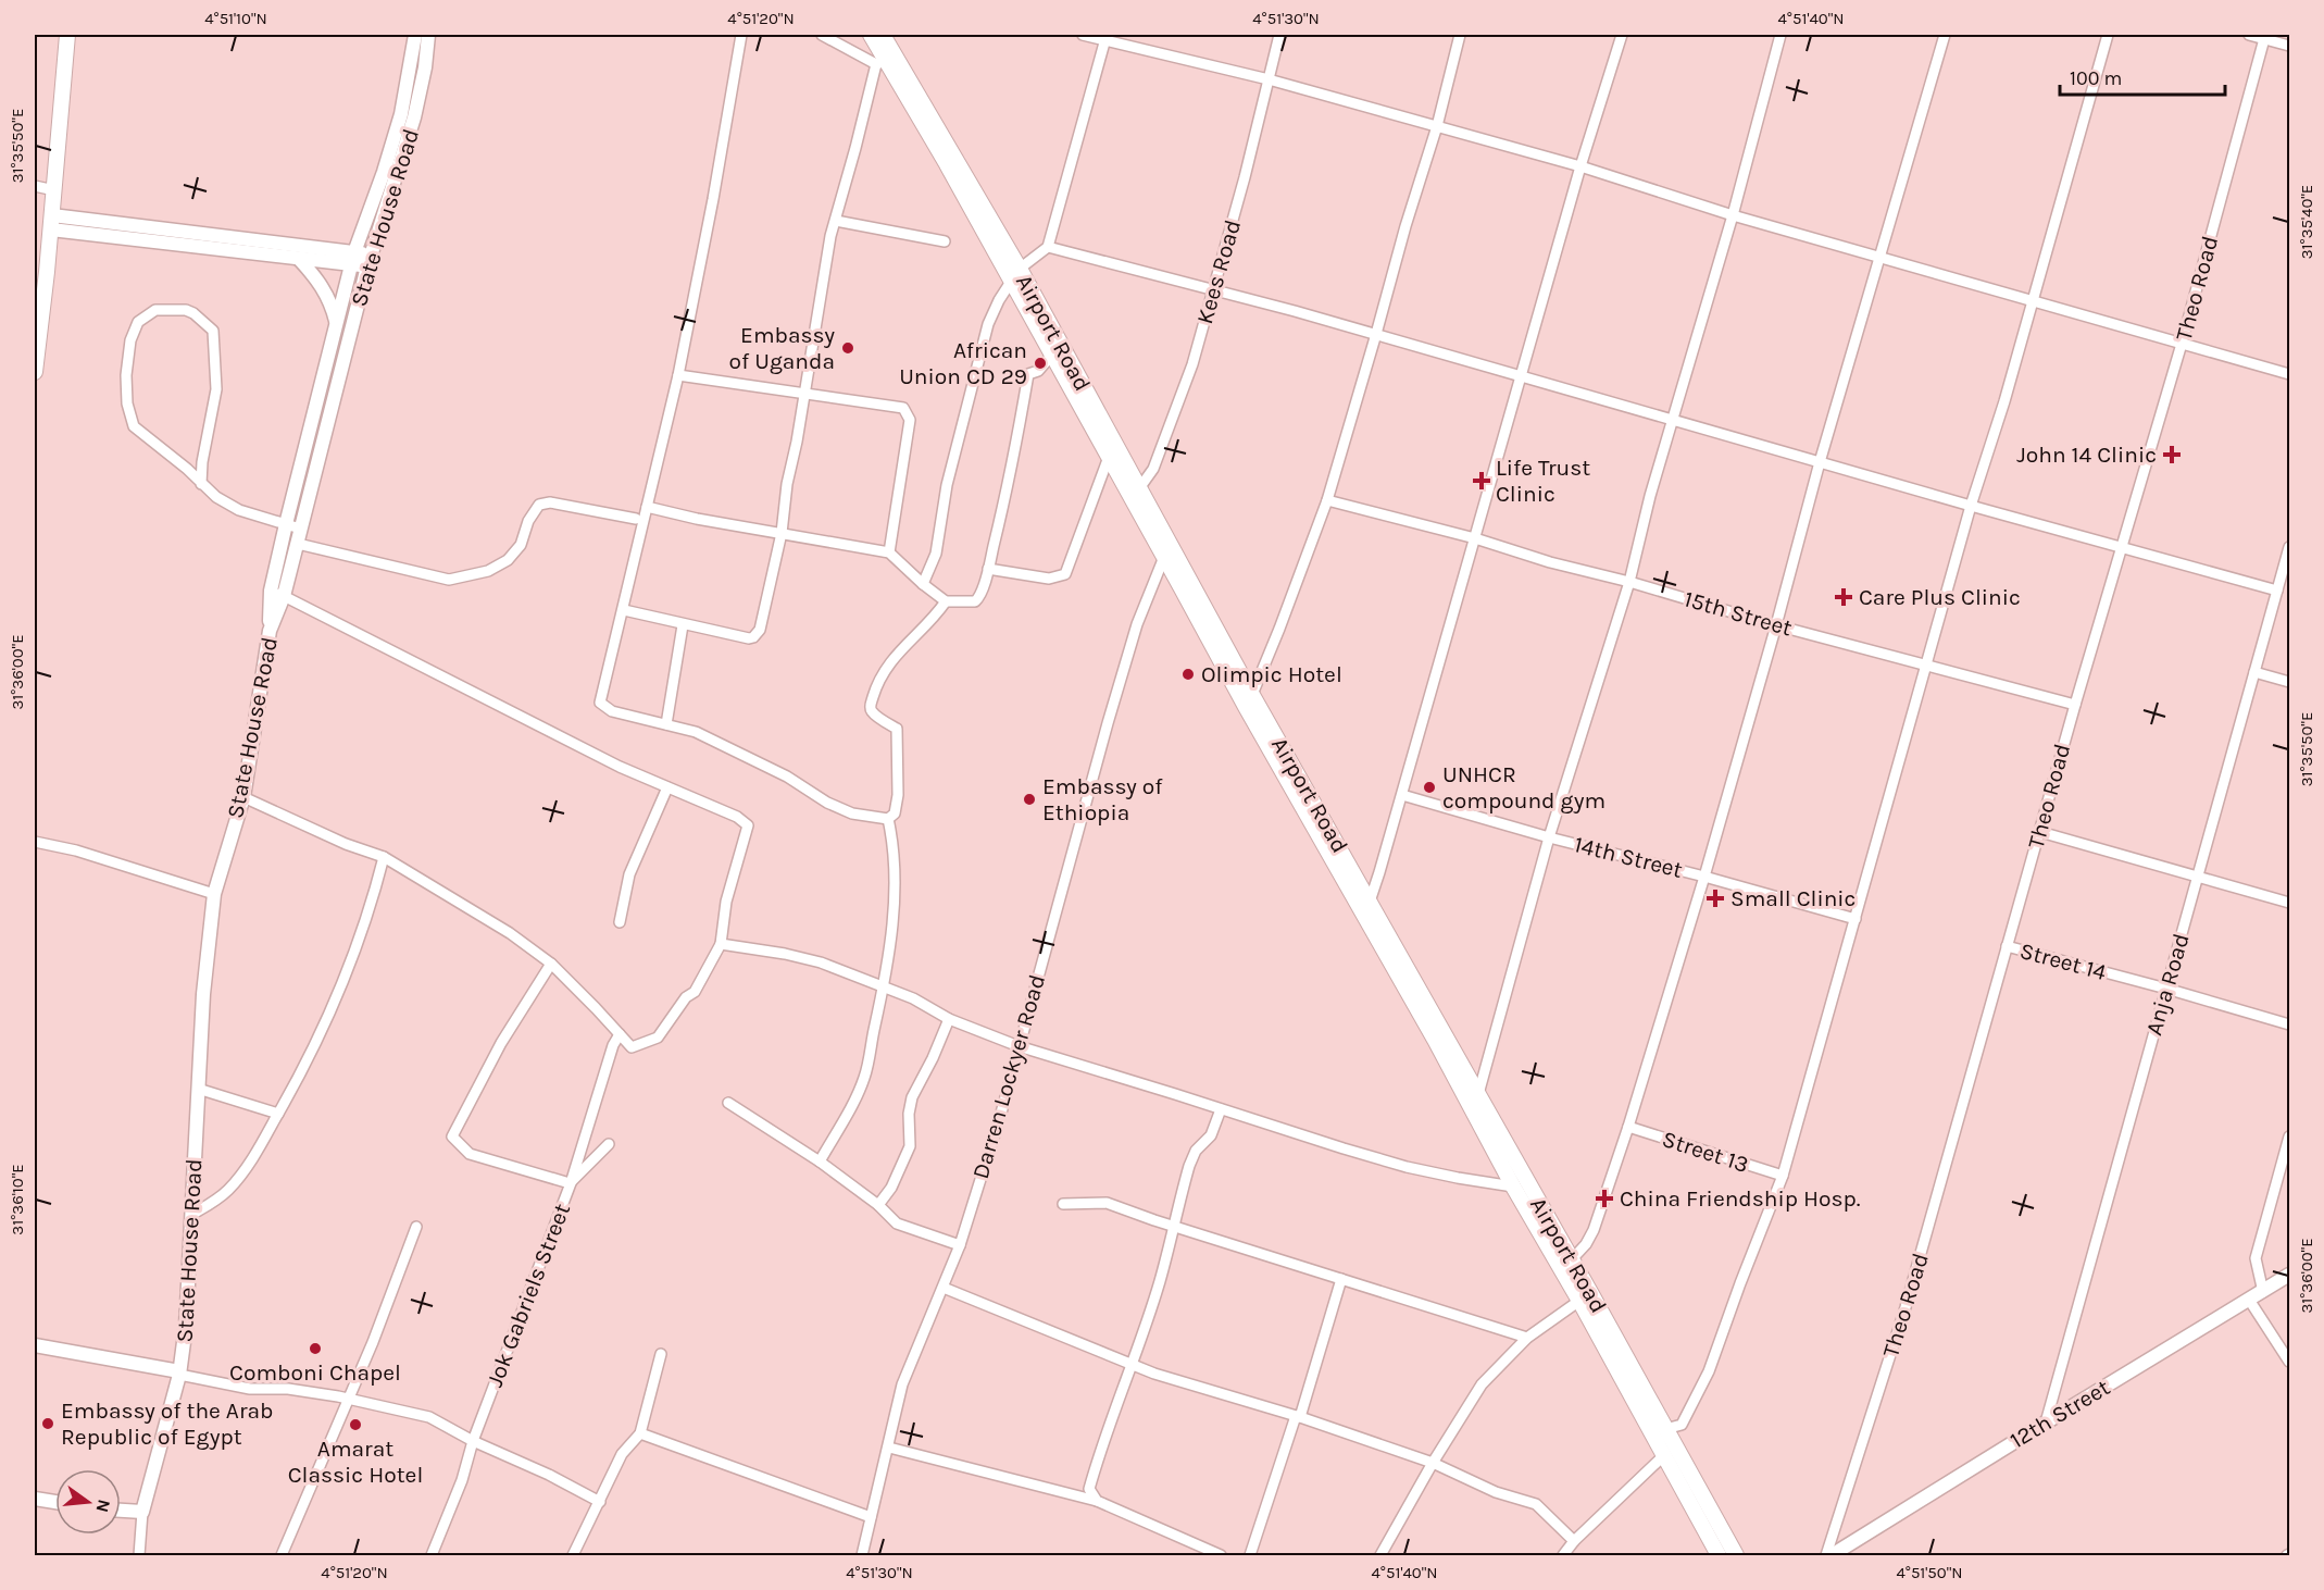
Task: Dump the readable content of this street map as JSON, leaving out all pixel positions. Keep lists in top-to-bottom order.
{
  "streets": {
    "main road": ["State House Road", "Airport Road", "12th Street"],
    "street": [
      "Kees Road",
      "Theo Road",
      "15th Street",
      "14th Street",
      "Street 14",
      "Anja Road",
      "Darren Lockyer Road",
      "Street 13",
      "Jok Gabriels Street"
    ]
  },
  "crossings": [
    ["Kees Road", "Airport Road"],
    ["Theo Road", "15th Street"],
    ["Theo Road", "Street 14"],
    ["Airport Road", "Darren Lockyer Road"],
    ["Street 14", "Anja Road"],
    ["Anja Road", "12th Street"]
  ],
  "places": {
    "other": [
      "Embassy of Uganda",
      "African Union CD 29",
      "Olimpic Hotel",
      "UNHCR compound gym",
      "Embassy of Ethiopia",
      "Comboni Chapel",
      "Embassy of the Arab Republic of Egypt",
      "Amarat Classic Hotel"
    ],
    "health": [
      "John 14 Clinic",
      "Life Trust Clinic",
      "Care Plus Clinic",
      "Small Clinic",
      "China Friendship Hosp."
    ]
  },
  "scale_bar": "100 m",
  "north": "right",
  "coordinates": [
    "4°51'10\"N",
    "4°51'20\"N",
    "4°51'30\"N",
    "4°51'40\"N",
    "31°35'50\"E",
    "31°35'40\"E",
    "31°36'00\"E",
    "31°36'10\"E",
    "4°51'50\"N"
  ]
}
